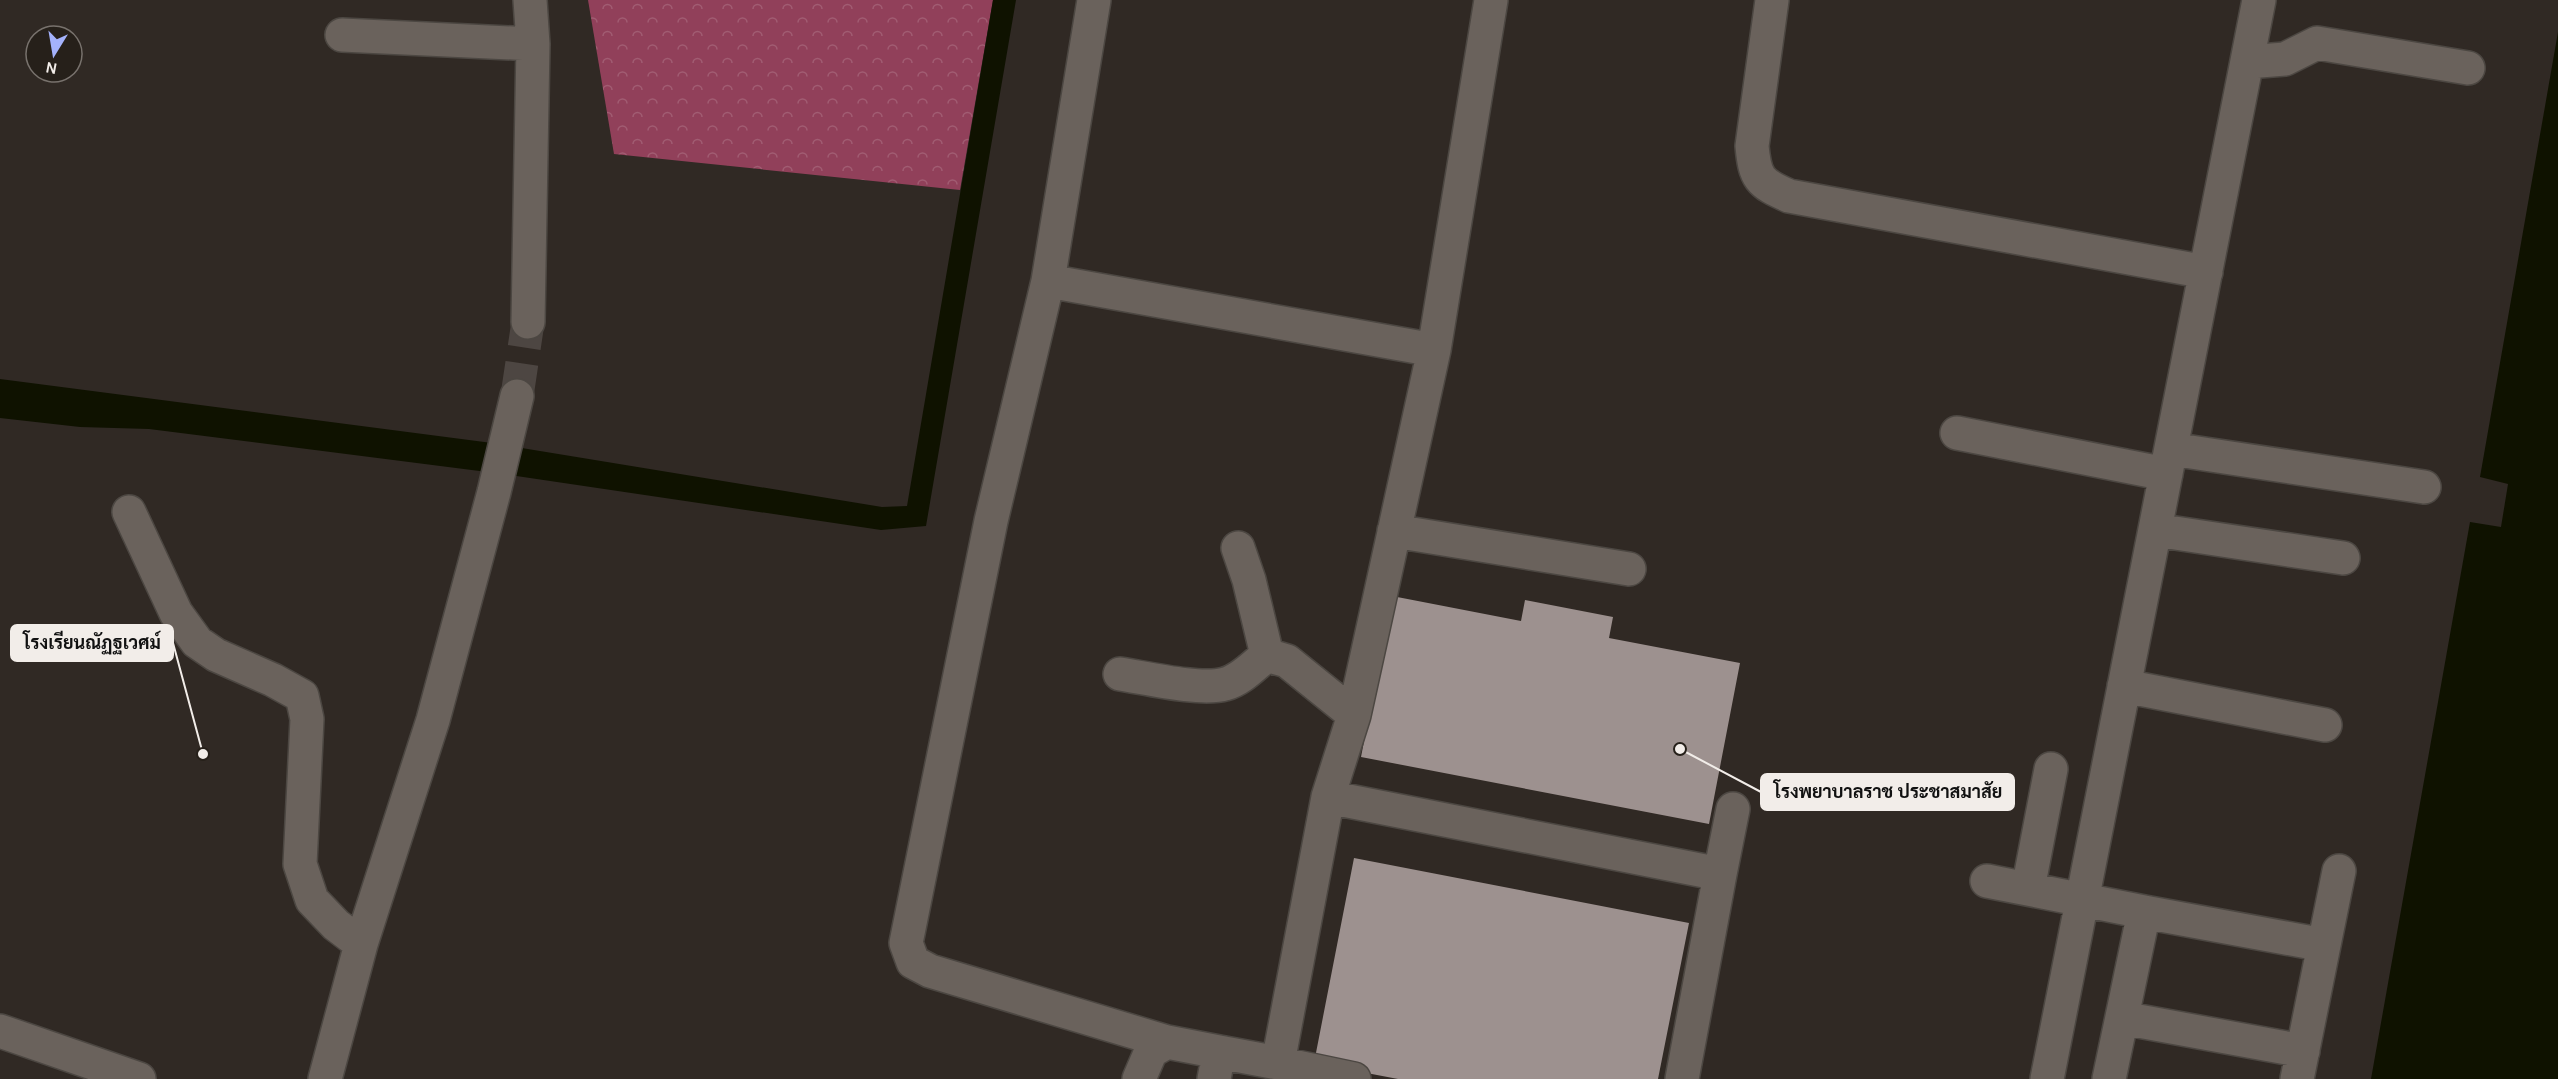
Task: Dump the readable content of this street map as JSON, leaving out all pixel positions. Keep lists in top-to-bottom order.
{
  "places": ["โรงพยาบาลราช ประชาสมาสัย", "โรงเรียนณัฏฐเวศม์"],
  "north": "bottom"
}
